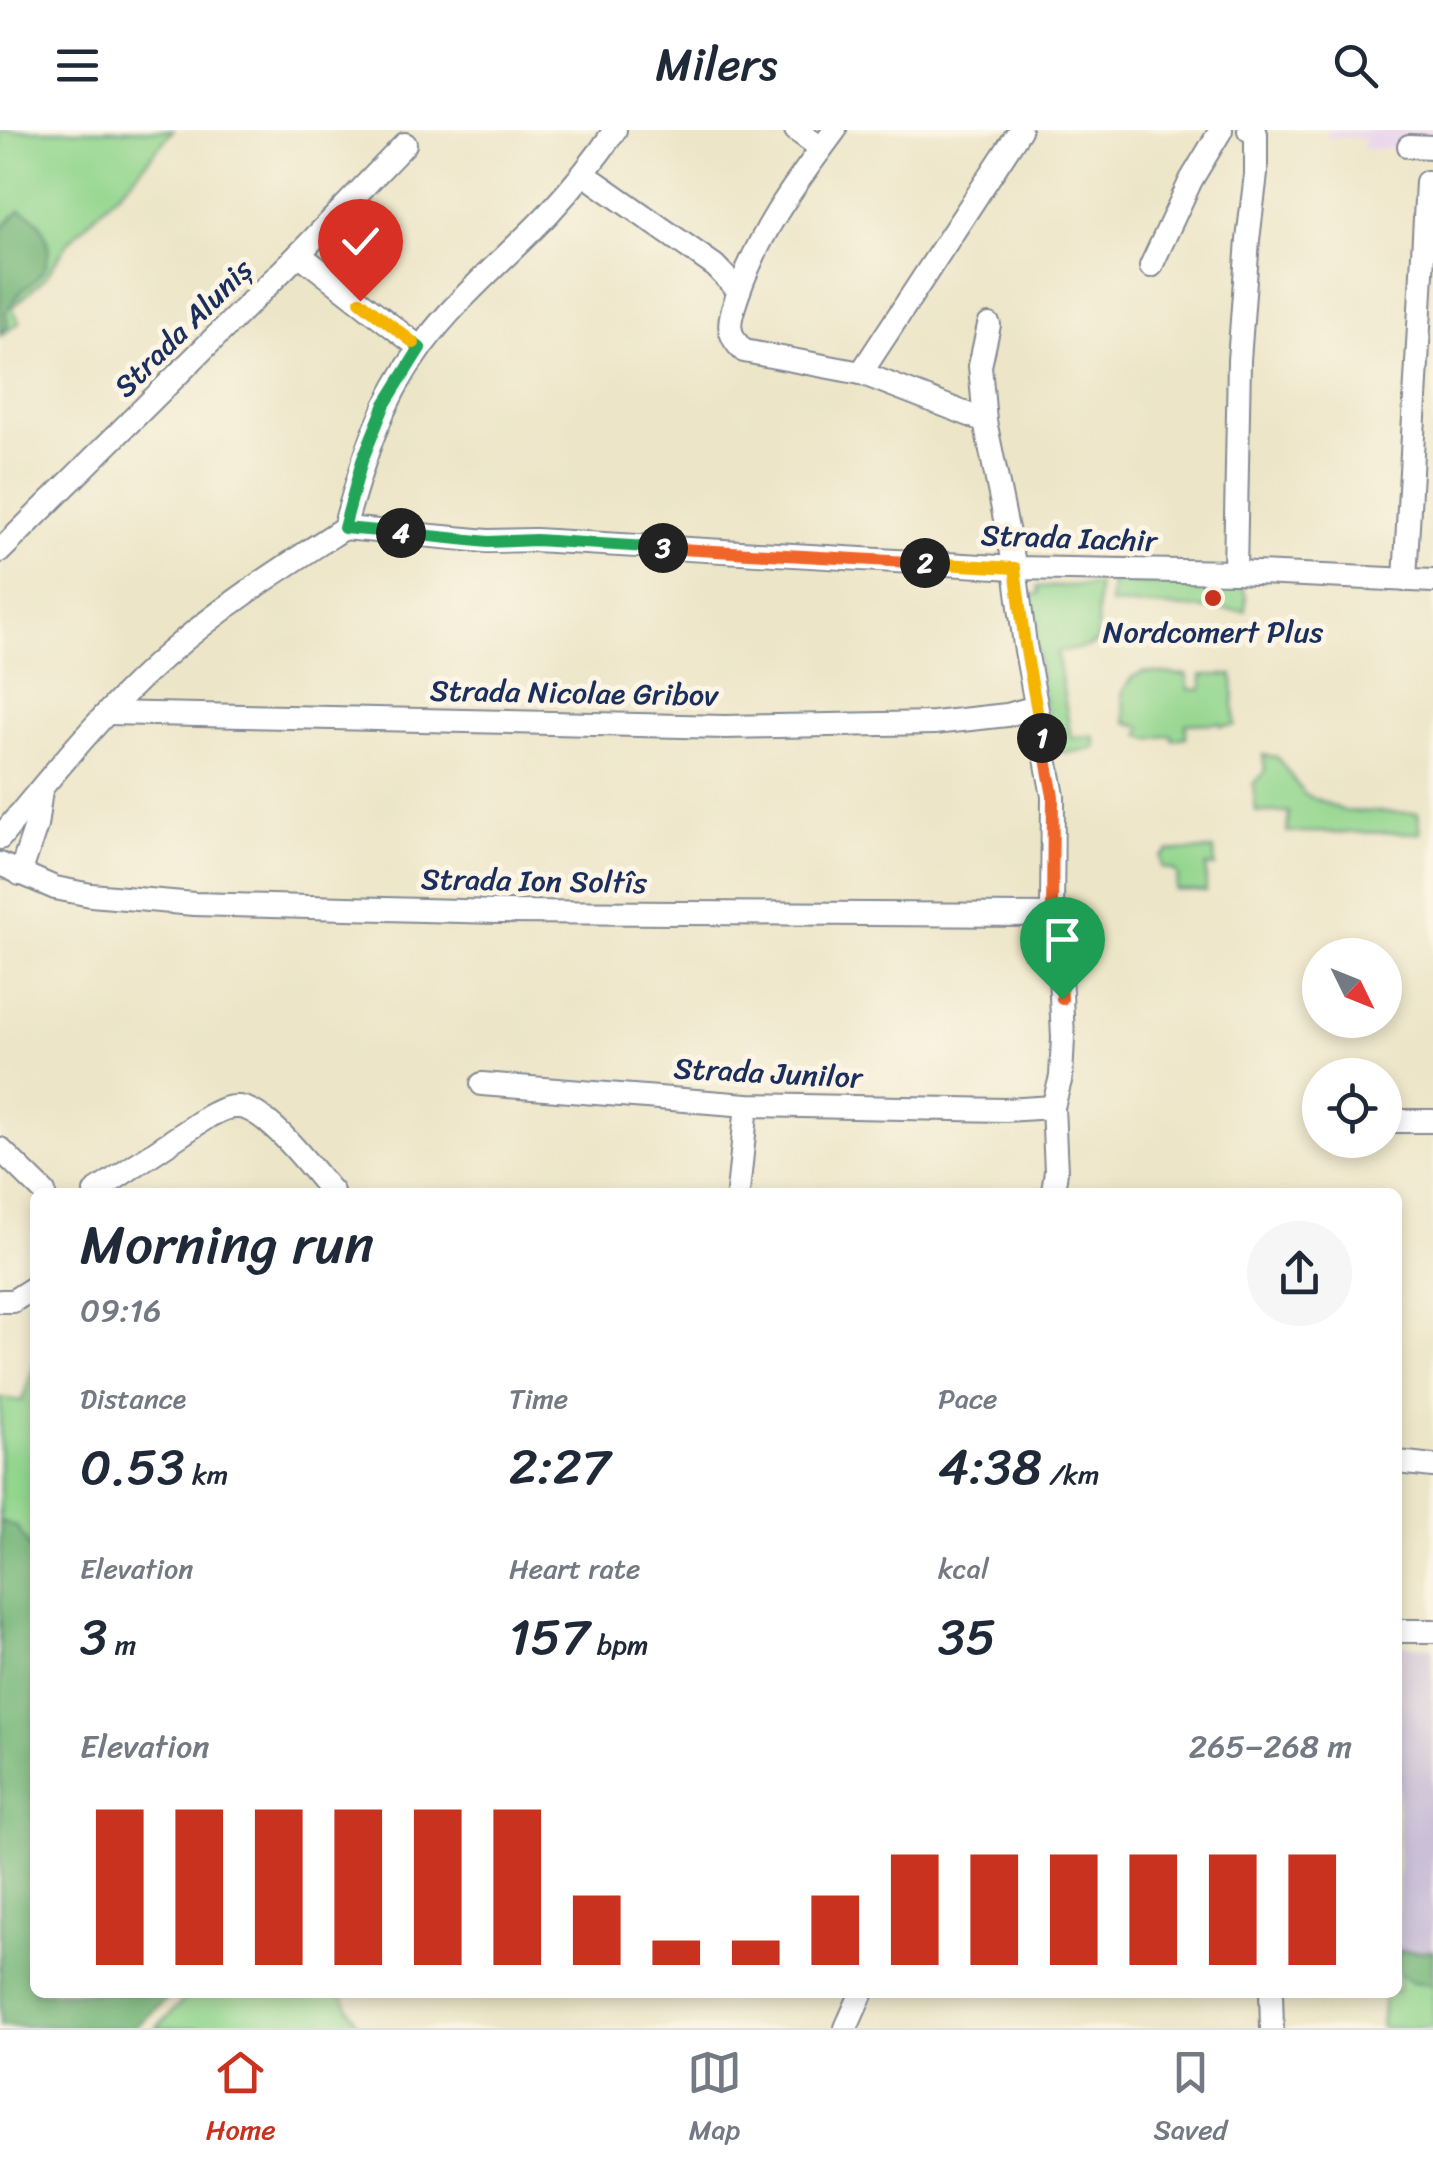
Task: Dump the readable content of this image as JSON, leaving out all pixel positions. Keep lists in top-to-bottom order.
{
  "streets": {
    "street": [
      "Strada Aluniș",
      "Strada Iachir",
      "Strada Nicolae Gribov",
      "Strada Ion Soltîs",
      "Strada Junilor"
    ]
  },
  "places": ["Nordcomert Plus"],
  "north": "bottom right",
  "page": {
    "header": "Milers",
    "pins": [
      "4",
      "3",
      "2",
      "1"
    ],
    "heading": ["Morning run", "09:16"],
    "stats": [
      ["Distance", "0.53 km"],
      ["Time", "2:27"],
      ["Pace", "4:38 /km"],
      ["Elevation", "3 m"],
      ["Heart rate", "157 bpm"],
      ["kcal", "35"]
    ],
    "chart": ["Elevation", "265–268 m"],
    "tabs": ["Home", "Map", "Saved"]
  }
}
